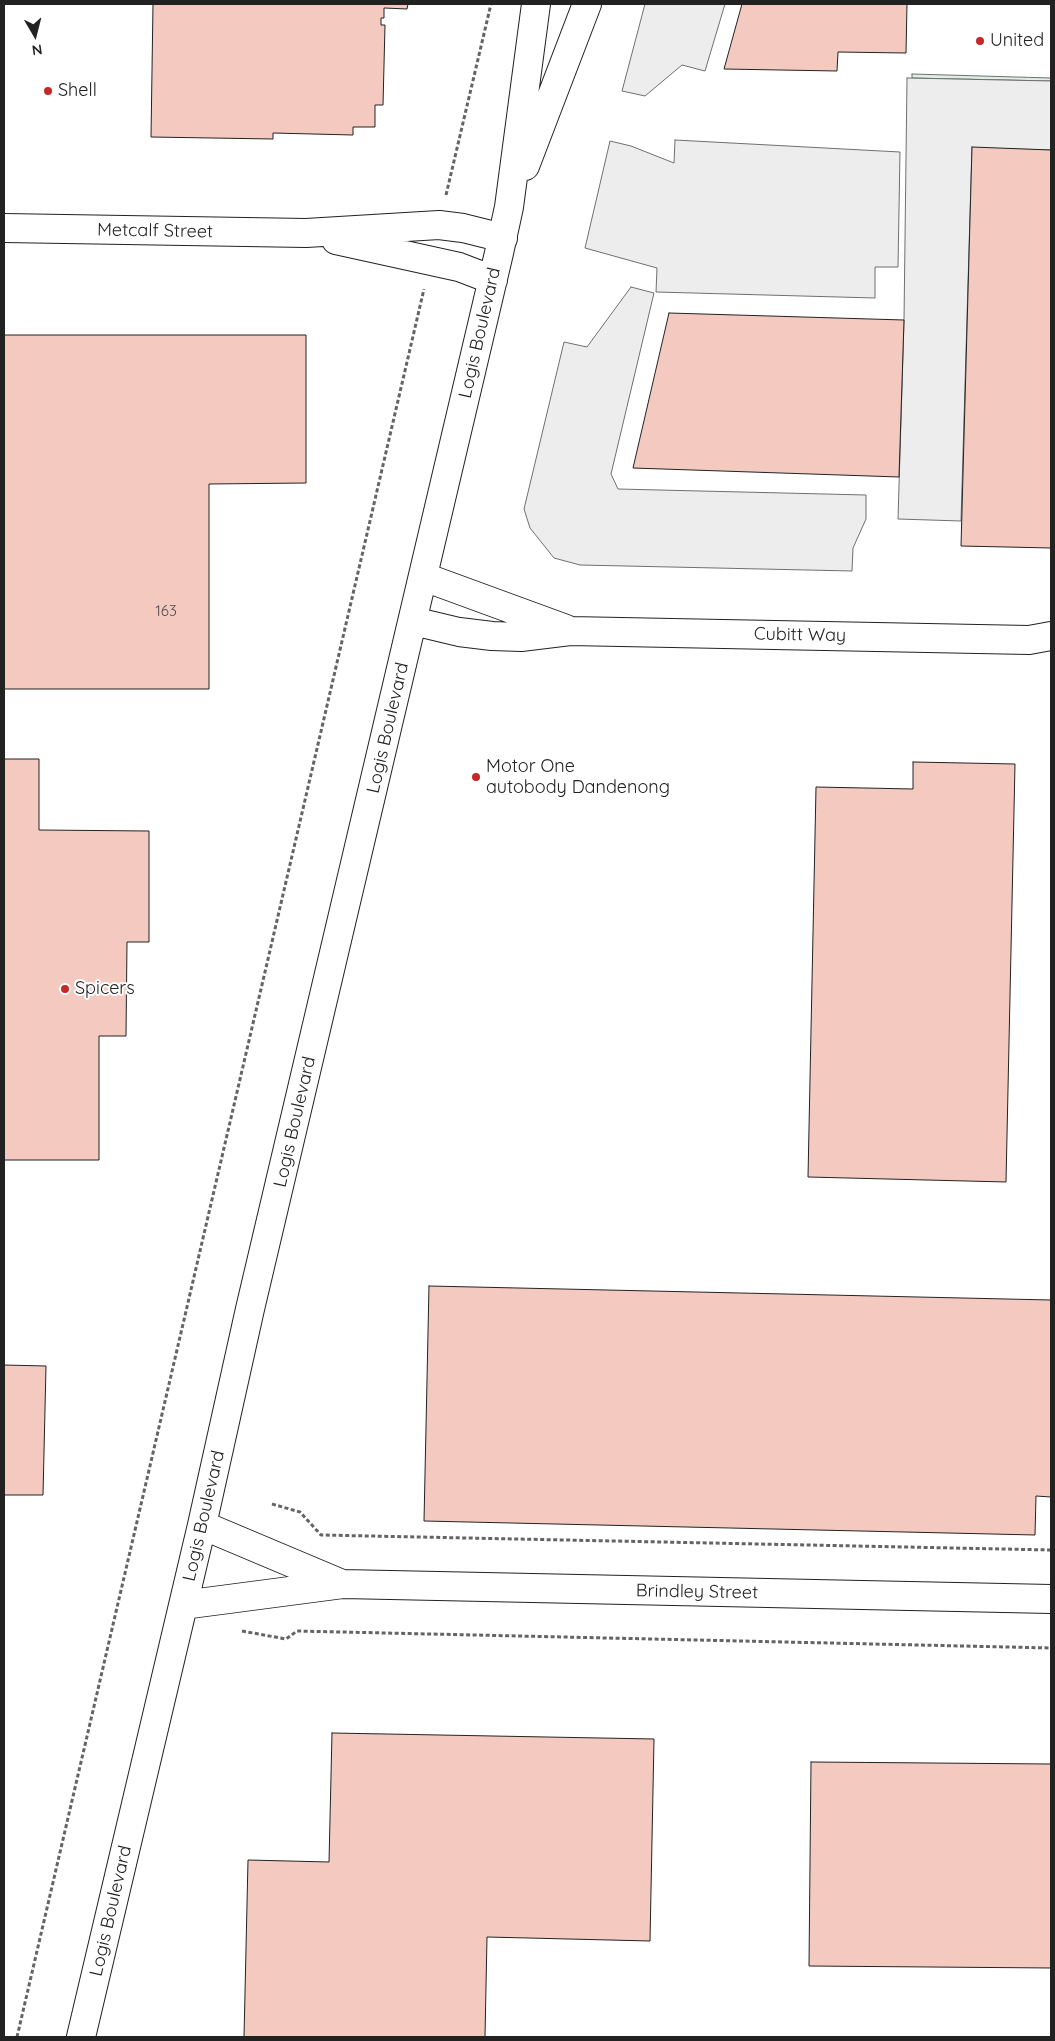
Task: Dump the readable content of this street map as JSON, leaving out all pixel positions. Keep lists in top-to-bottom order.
{
  "streets": {
    "street": [
      "Metcalf Street",
      "Logis Boulevard",
      "Cubitt Way",
      "Brindley Street"
    ]
  },
  "crossings": [
    ["Metcalf Street", "Logis Boulevard"],
    ["Logis Boulevard", "Cubitt Way"],
    ["Logis Boulevard", "Brindley Street"]
  ],
  "places": [
    "United",
    "Shell",
    "Motor One autobody Dandenong",
    "Spicers"
  ],
  "house_numbers": ["163"],
  "north": "bottom"
}
